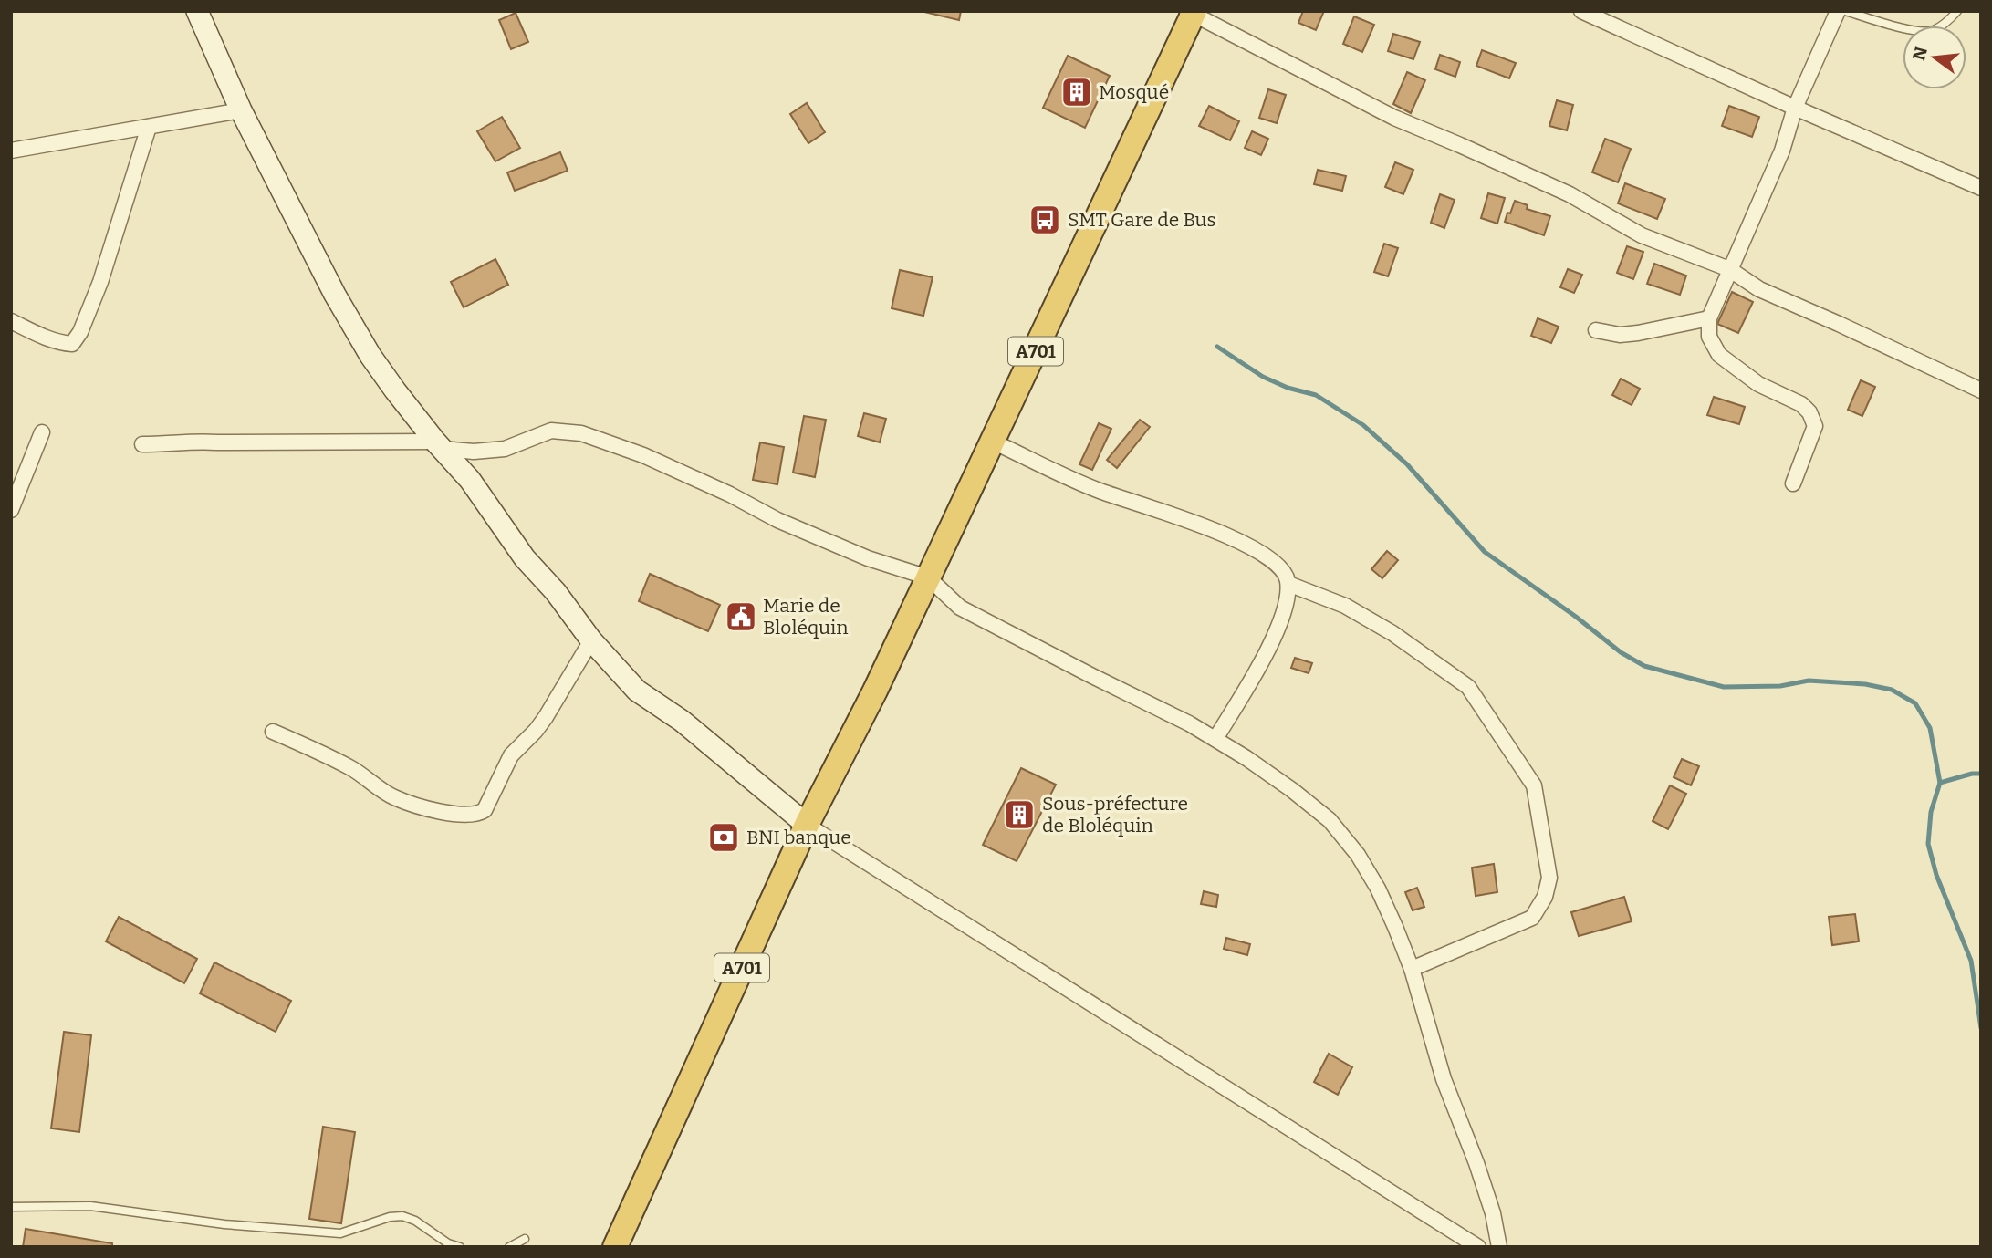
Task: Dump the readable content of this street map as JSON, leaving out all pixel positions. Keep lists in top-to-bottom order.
{
  "streets": {
    "highway": ["A701"]
  },
  "places": {
    "building": ["Mosqué", "Sous-préfecture de Bloléquin"],
    "bus stop": ["SMT Gare de Bus"],
    "public building": ["Marie de Bloléquin"],
    "bank": ["BNI banque"]
  },
  "north": "left"
}
